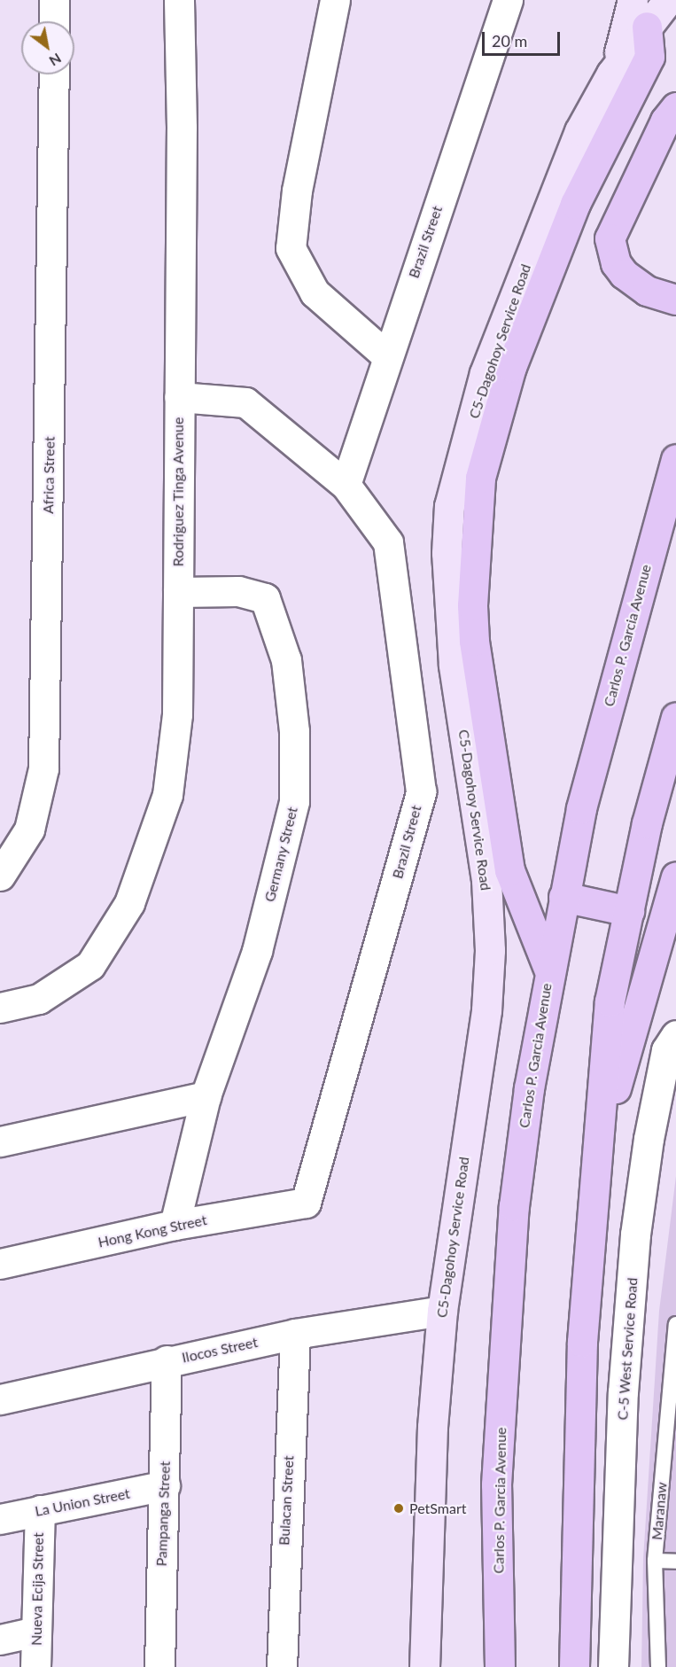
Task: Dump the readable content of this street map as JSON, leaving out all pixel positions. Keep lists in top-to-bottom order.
{
  "streets": {
    "main road": ["C5-Dagohoy Service Road", "Carlos P. Garcia Avenue"],
    "street": [
      "Brazil Street",
      "Africa Street",
      "Rodriguez Tinga Avenue",
      "Germany Street",
      "Hong Kong Street",
      "C-5 West Service Road",
      "Ilocos Street",
      "Bulacan Street",
      "La Union Street",
      "Pampanga Street",
      "Nueva Ecija Street"
    ],
    "lane": ["Maranaw"]
  },
  "crossings": [
    ["Brazil Street", "Rodriguez Tinga Avenue"],
    ["Brazil Street", "Hong Kong Street"],
    ["C5-Dagohoy Service Road", "Ilocos Street"],
    ["Rodriguez Tinga Avenue", "Germany Street"],
    ["Germany Street", "Hong Kong Street"],
    ["Ilocos Street", "Bulacan Street"],
    ["Ilocos Street", "Pampanga Street"],
    ["La Union Street", "Pampanga Street"],
    ["La Union Street", "Nueva Ecija Street"]
  ],
  "places": ["PetSmart"],
  "scale_bar": "20 m",
  "north": "bottom right"
}
